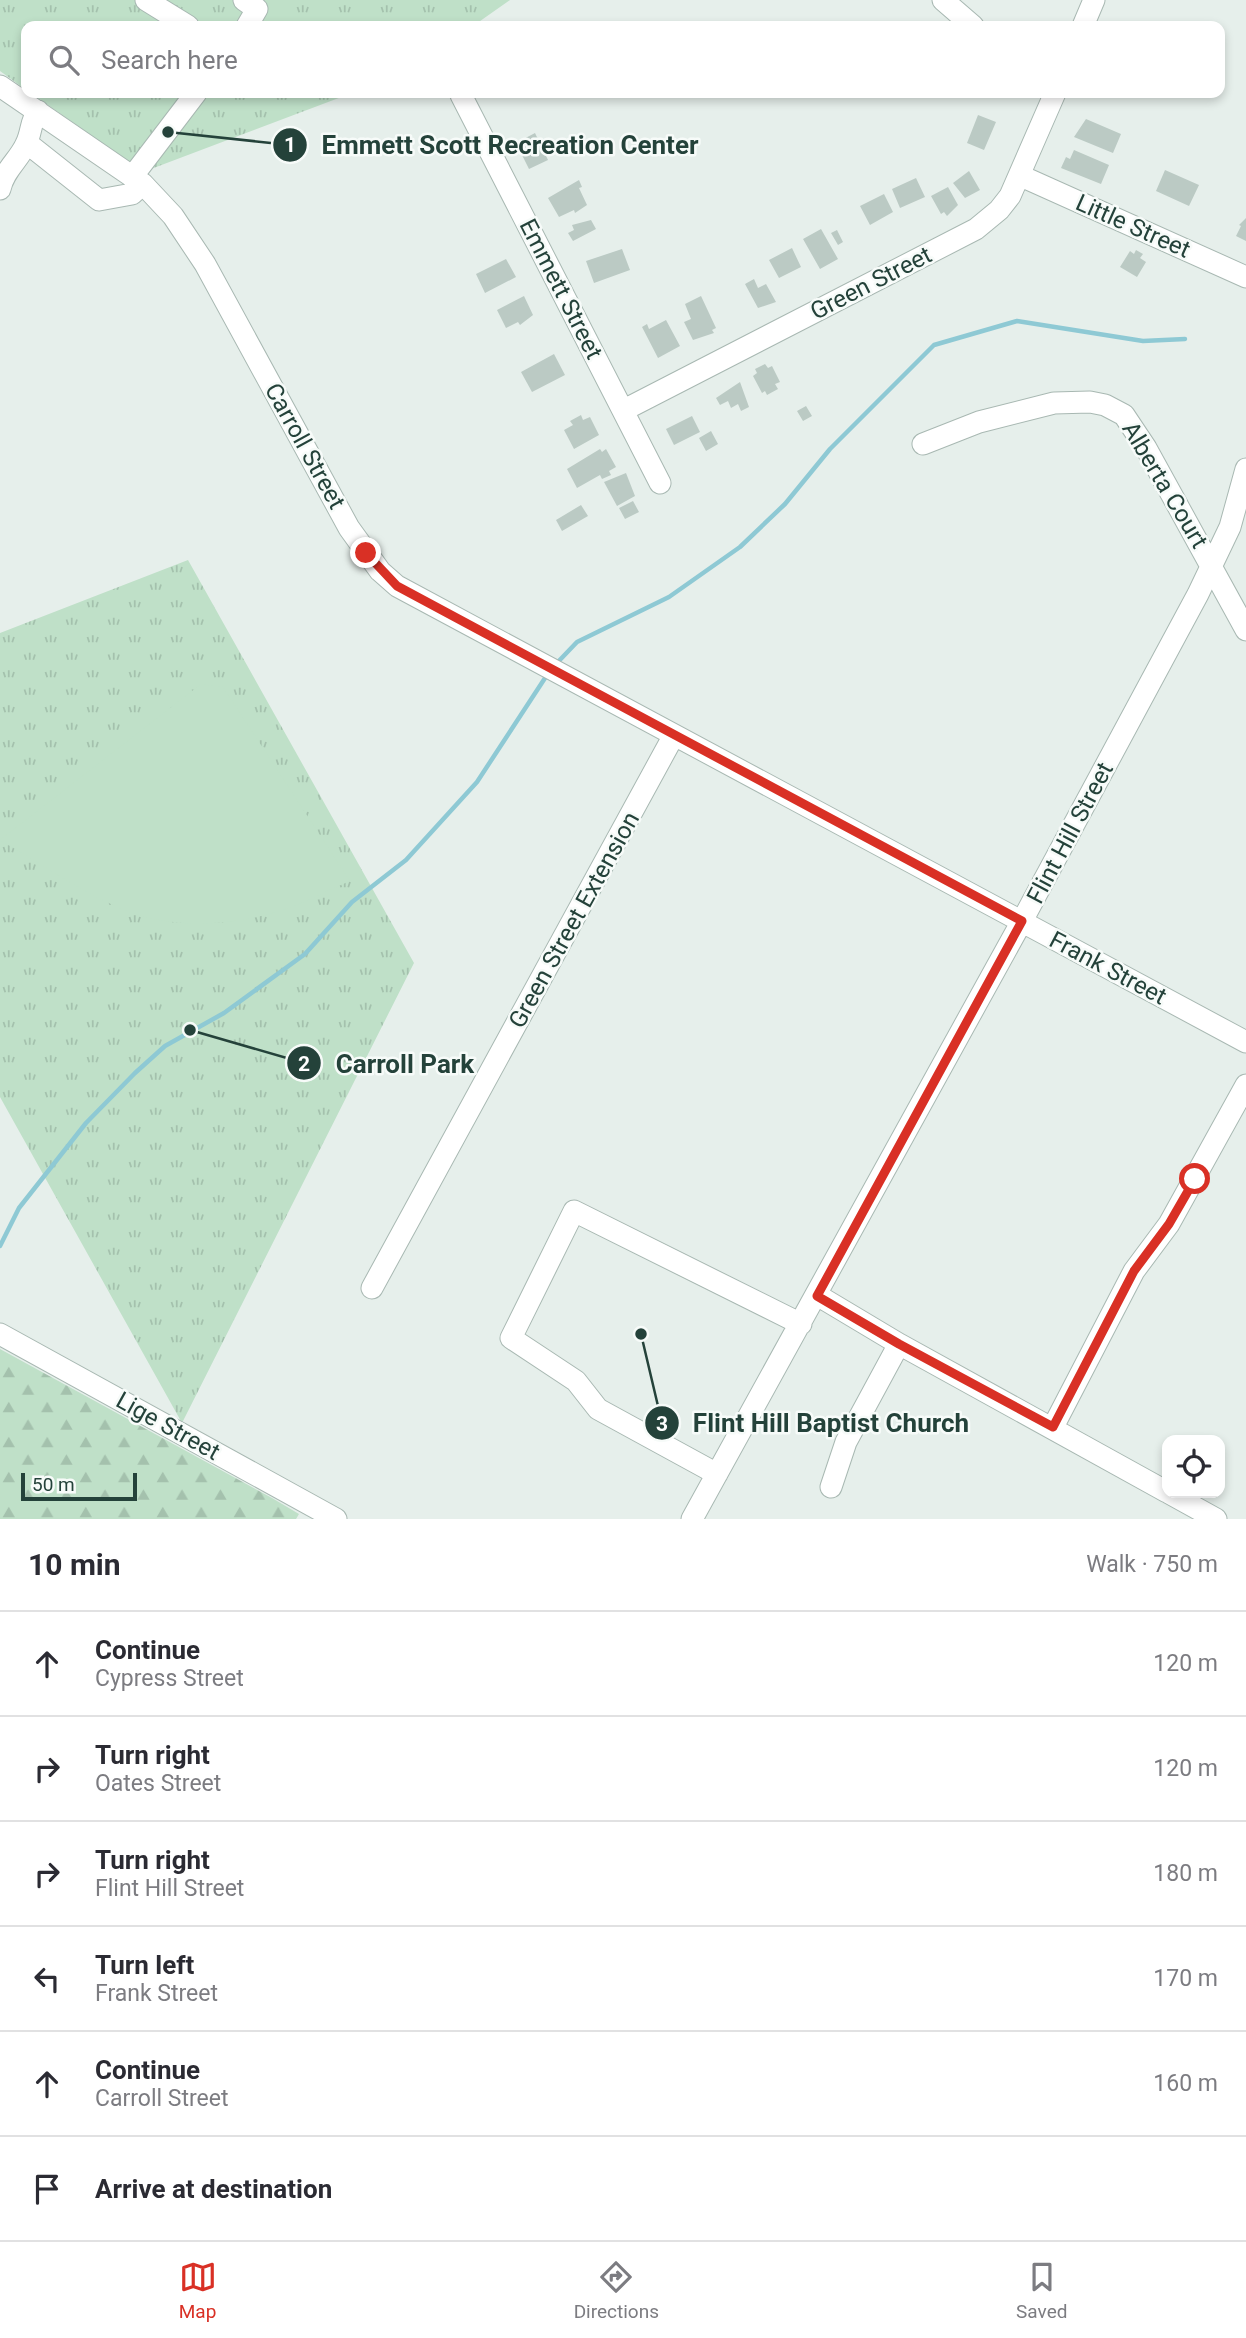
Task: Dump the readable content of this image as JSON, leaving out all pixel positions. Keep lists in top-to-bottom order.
{
  "streets": {
    "street": [
      "Little Street",
      "Green Street",
      "Emmett Street",
      "Carroll Street",
      "Alberta Court",
      "Flint Hill Street",
      "Green Street Extension",
      "Frank Street",
      "Lige Street"
    ]
  },
  "crossings": [
    ["Little Street", "Green Street"],
    ["Green Street", "Emmett Street"],
    ["Carroll Street", "Green Street Extension"],
    ["Carroll Street", "Frank Street"],
    ["Alberta Court", "Flint Hill Street"],
    ["Flint Hill Street", "Frank Street"],
    ["Green Street Extension", "Frank Street"]
  ],
  "places": ["Emmett Scott Recreation Center", "Carroll Park", "Flint Hill Baptist Church"],
  "scale_bar": "50 m",
  "page": {
    "search": "Search here",
    "scale": "50 m",
    "heading": ["10 min", "Walk · 750 m"],
    "list": [
      ["Continue", "Cypress Street", "120 m"],
      ["Turn right", "Oates Street", "120 m"],
      ["Turn right", "Flint Hill Street", "180 m"],
      ["Turn left", "Frank Street", "170 m"],
      ["Continue", "Carroll Street", "160 m"],
      "Arrive at destination"
    ],
    "nav": ["Map", "Directions", "Saved"]
  }
}
